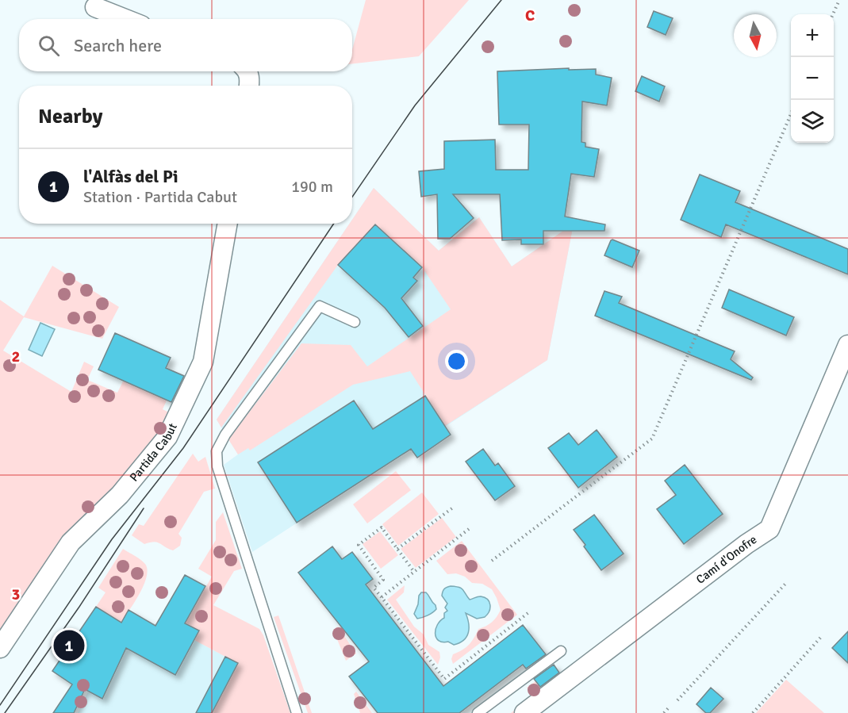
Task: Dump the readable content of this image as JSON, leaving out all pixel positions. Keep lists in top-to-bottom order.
{
  "streets": {
    "street": ["Partida Cabut", "Camí d'Onofre"]
  },
  "north": "bottom",
  "page": {
    "map_buttons": ["+", "−"],
    "search": "Search here",
    "heading": "Nearby",
    "list": [
      {
        "mark": "1",
        "name": "l'Alfàs del Pi",
        "note": "Station · Partida Cabut",
        "value": "190 m"
      }
    ],
    "pins": "1"
  },
  "grid": {
    "columns": ["C"],
    "rows": ["2", "3"]
  }
}
